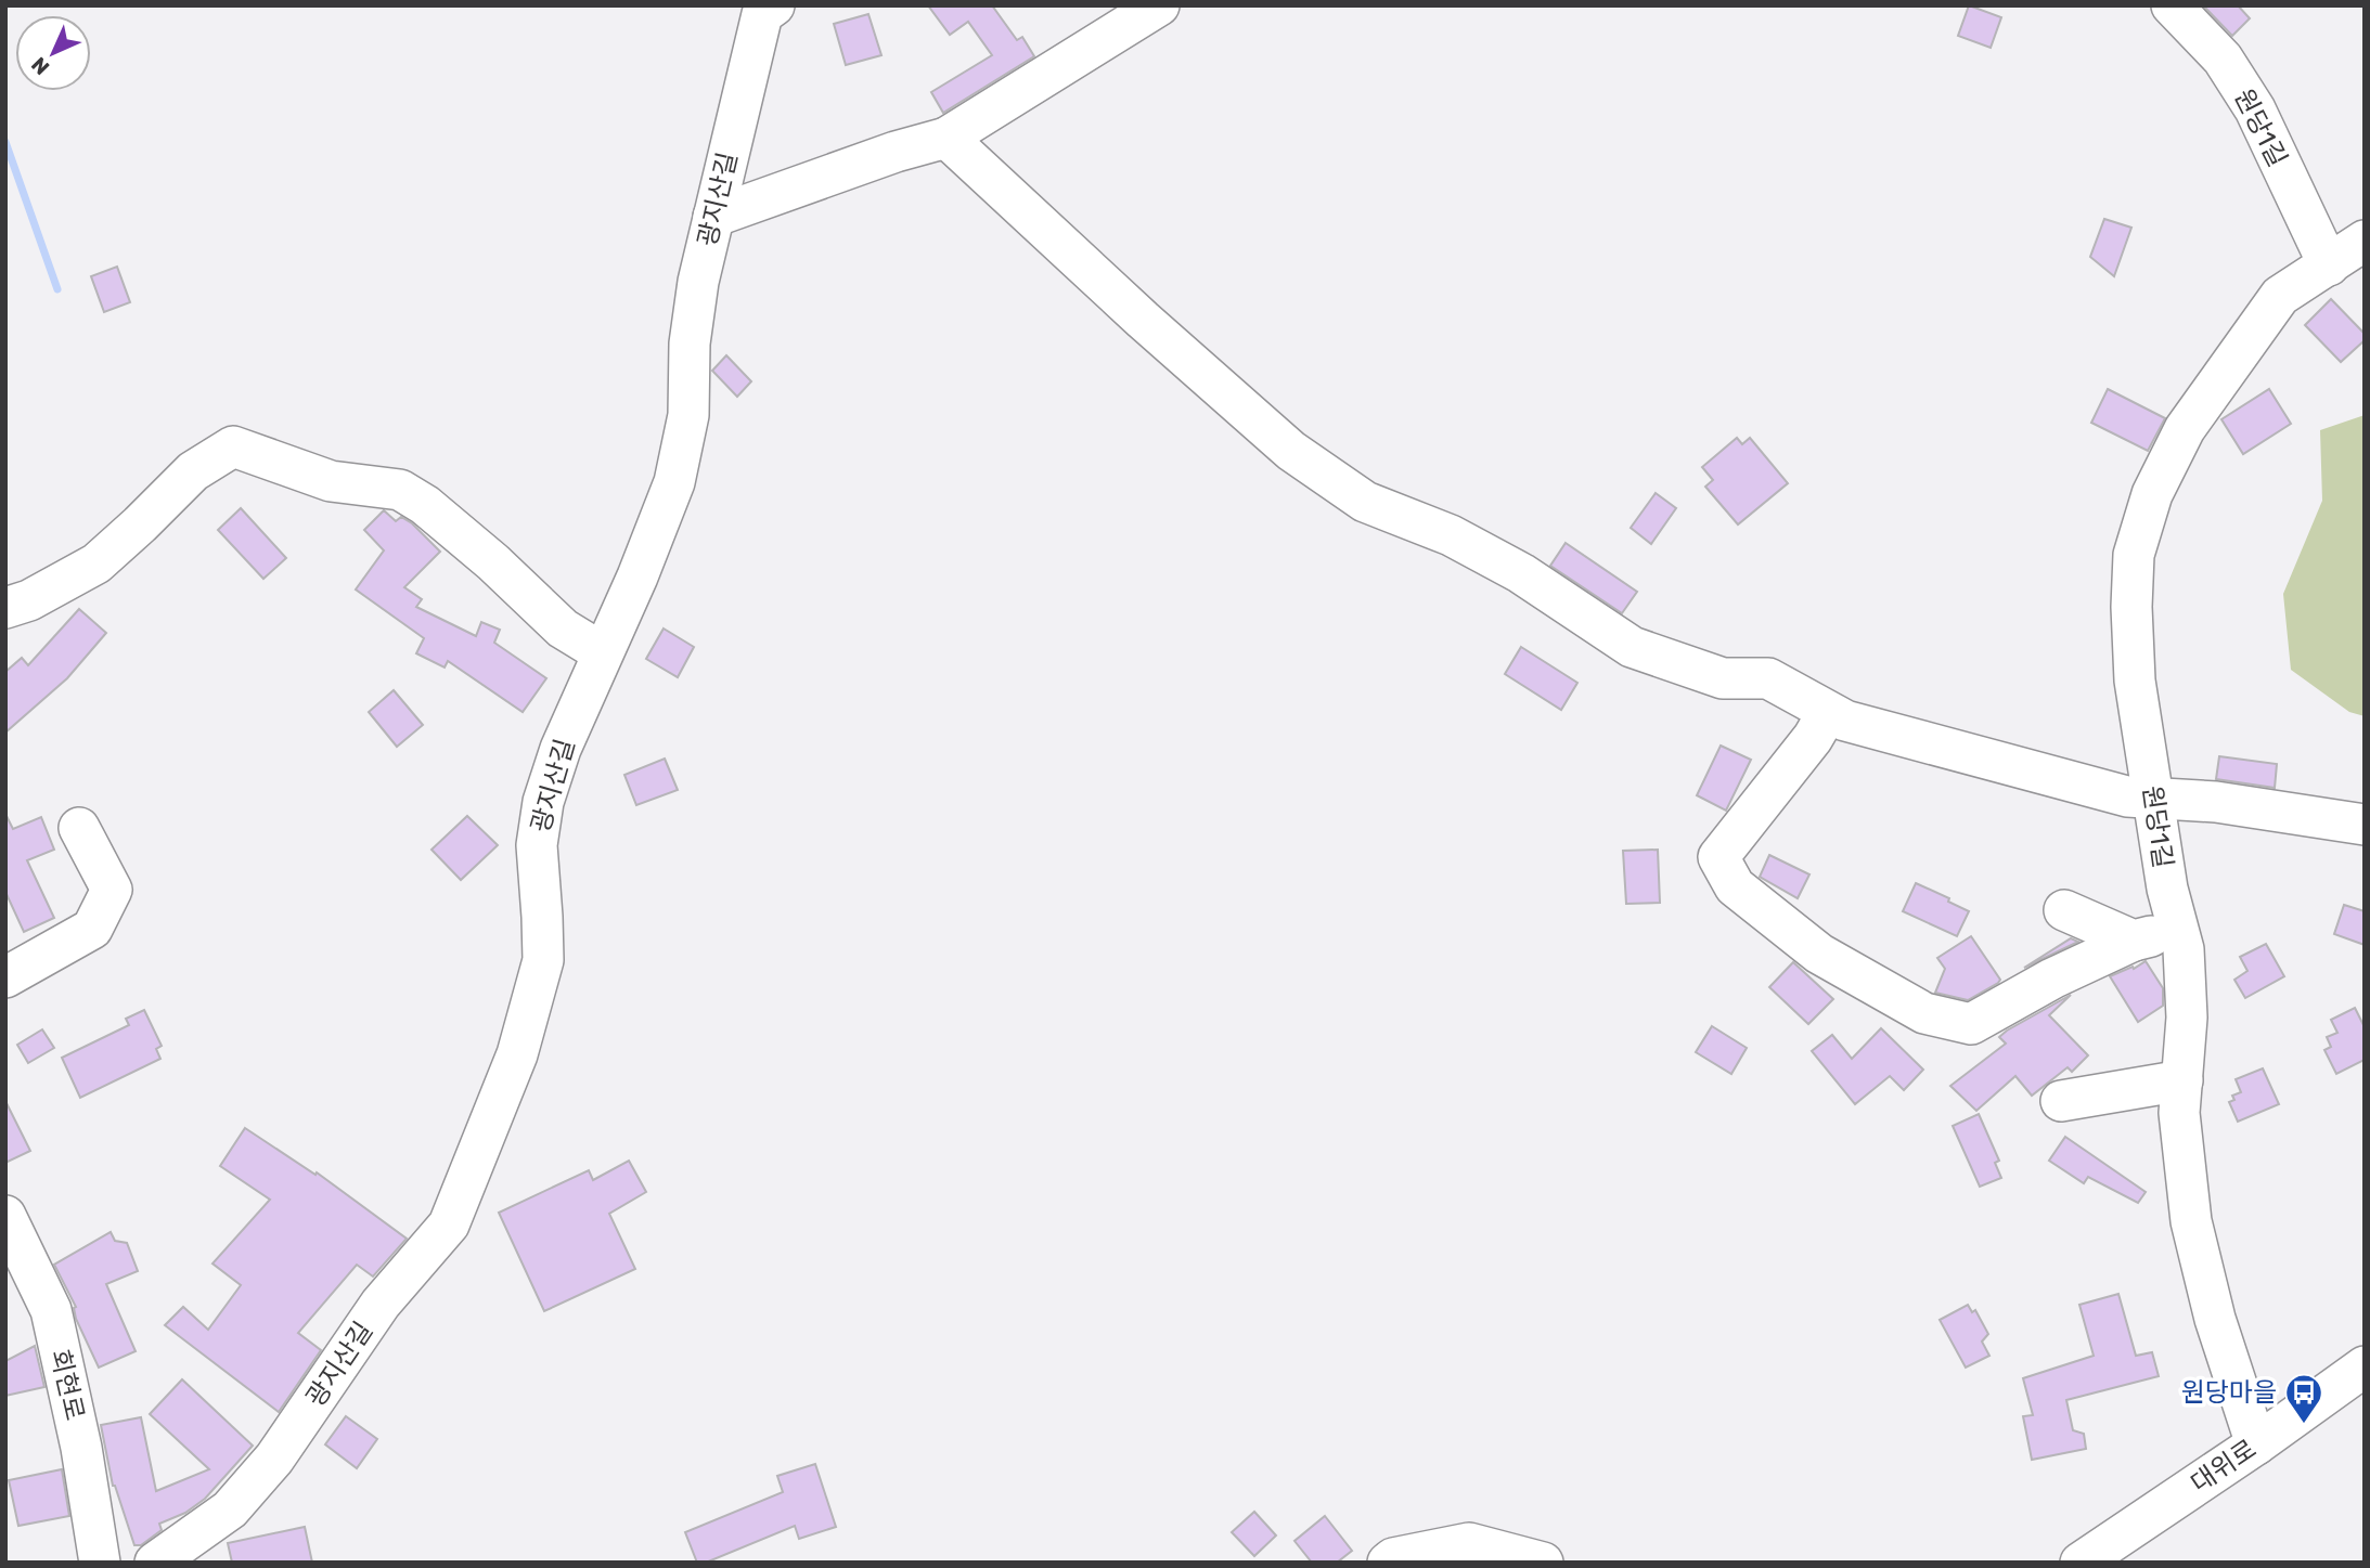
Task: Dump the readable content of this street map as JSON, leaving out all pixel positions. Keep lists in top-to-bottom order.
{
  "streets": {
    "street": [
      "원당1길",
      "광지산길",
      "회현로",
      "대위로"
    ]
  },
  "crossings": [
    ["원당1길", "대위로"]
  ],
  "places": {
    "bus stop": ["원당마을"]
  },
  "north": "bottom left"
}
